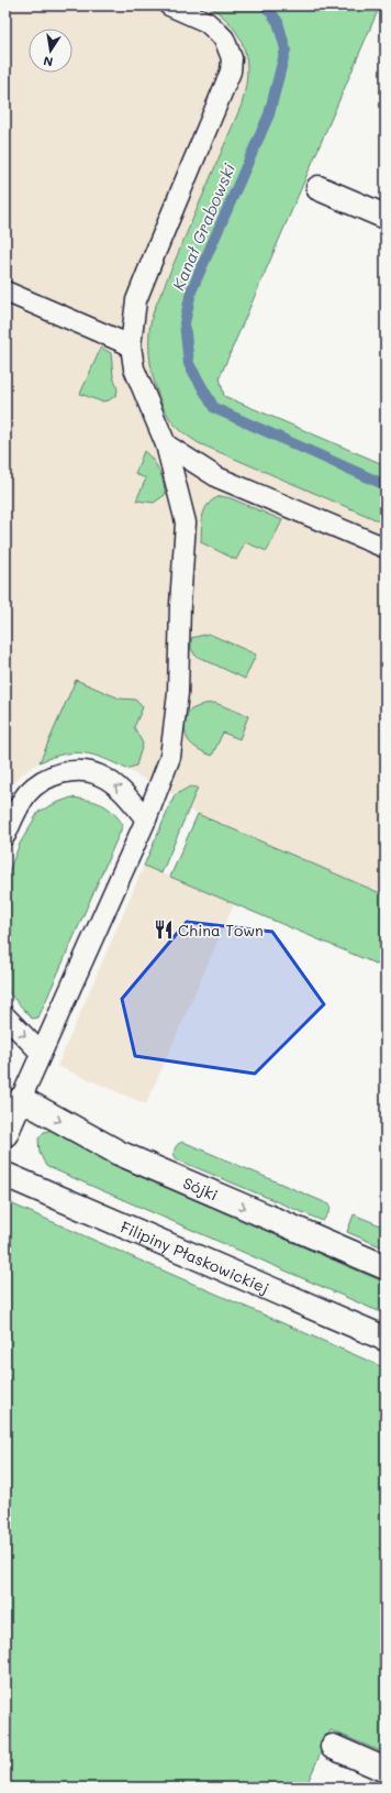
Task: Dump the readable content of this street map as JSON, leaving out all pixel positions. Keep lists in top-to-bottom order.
{
  "streets": {
    "street": ["Sójki", "Filipiny Płaskowickiej"]
  },
  "one_way": ["Sójki"],
  "water": ["Kanał Grabowski"],
  "places": {
    "restaurant": ["China Town"]
  },
  "north": "bottom"
}
